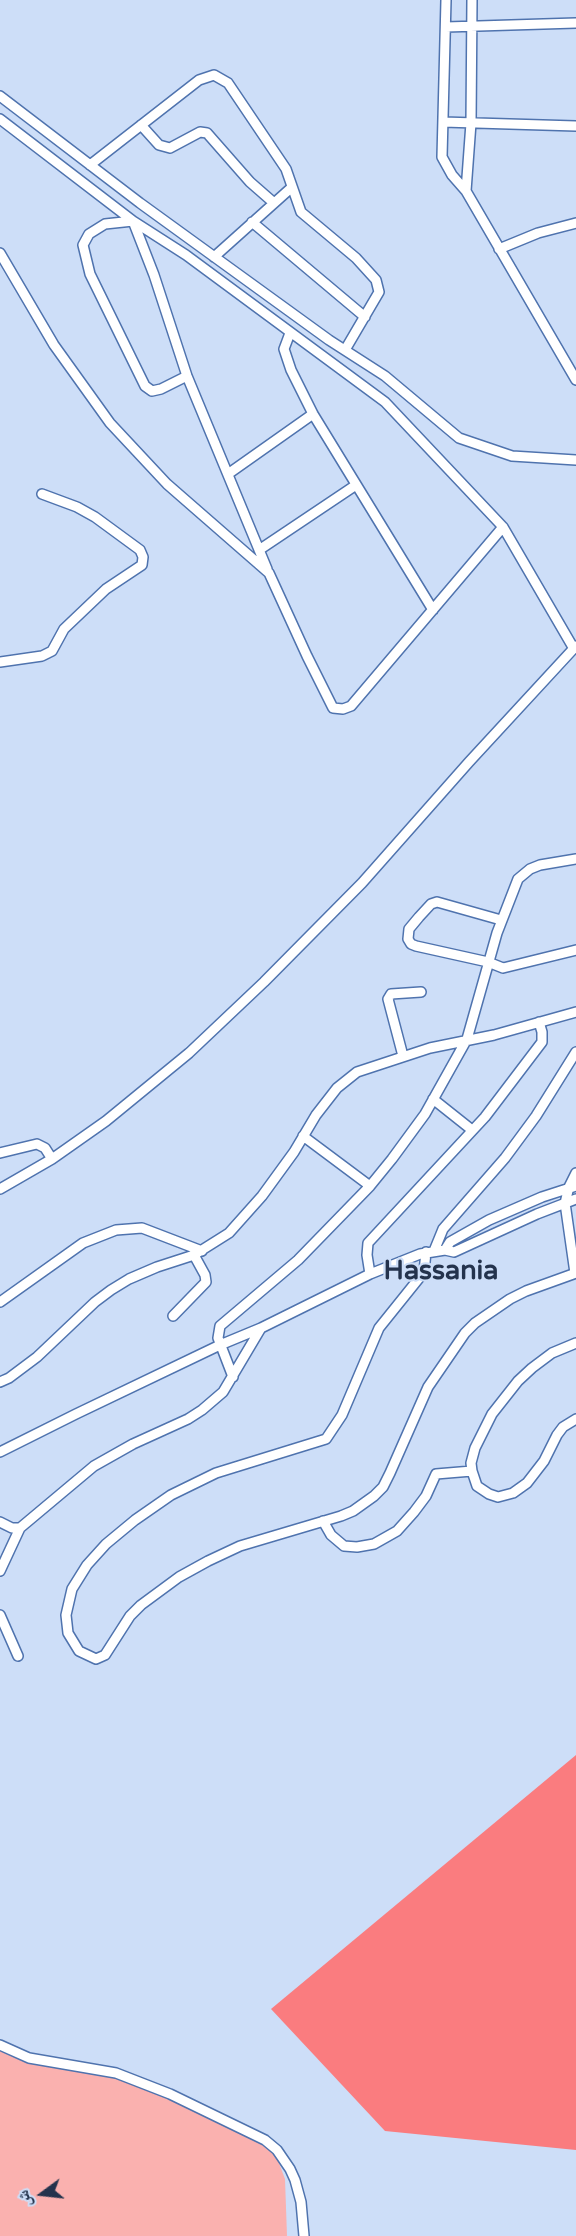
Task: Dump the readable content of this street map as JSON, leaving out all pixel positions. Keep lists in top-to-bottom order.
{
  "districts": ["Hassania"],
  "north": "left"
}
